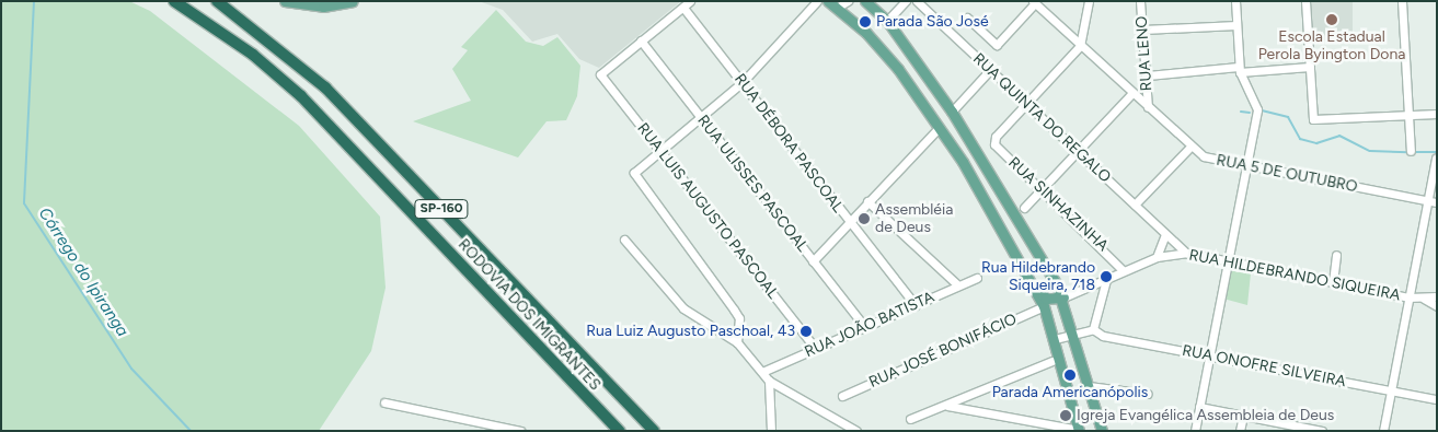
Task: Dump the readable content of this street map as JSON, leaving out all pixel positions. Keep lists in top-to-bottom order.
{
  "streets": {
    "highway": ["SP-160", "RODOVIA DOS IMIGRANTES"],
    "street": [
      "RUA LENO",
      "RUA QUINTA DO REGALO",
      "RUA DÉBORA PASCOAL",
      "RUA 5 DE OUTUBRO",
      "RUA ULISSES PASCOAL",
      "RUA SINHAZINHA",
      "RUA LUIS AUGUSTO PASCOAL",
      "RUA HILDEBRANDO SIQUEIRA",
      "RUA JOÃO BATISTA",
      "RUA JOSÉ BONIFÁCIO",
      "RUA ONOFRE SILVEIRA"
    ]
  },
  "crossings": [
    ["RUA LENO", "RUA 5 DE OUTUBRO"],
    ["RUA QUINTA DO REGALO", "RUA SINHAZINHA"],
    ["RUA QUINTA DO REGALO", "RUA HILDEBRANDO SIQUEIRA"],
    ["RUA DÉBORA PASCOAL", "RUA JOÃO BATISTA"],
    ["RUA ULISSES PASCOAL", "RUA LUIS AUGUSTO PASCOAL"],
    ["RUA ULISSES PASCOAL", "RUA JOÃO BATISTA"],
    ["RUA SINHAZINHA", "RUA HILDEBRANDO SIQUEIRA"],
    ["RUA LUIS AUGUSTO PASCOAL", "RUA JOÃO BATISTA"]
  ],
  "water": ["Córrego do Ipiranga"],
  "places": [
    "Escola Estadual Perola Byington Dona",
    "Parada São José",
    "Assembléia de Deus",
    "Rua Hildebrando Siqueira, 718",
    "Rua Luiz Augusto Paschoal, 43",
    "Parada Americanópolis",
    "Igreja Evangélica Assembleia de Deus"
  ]
}
